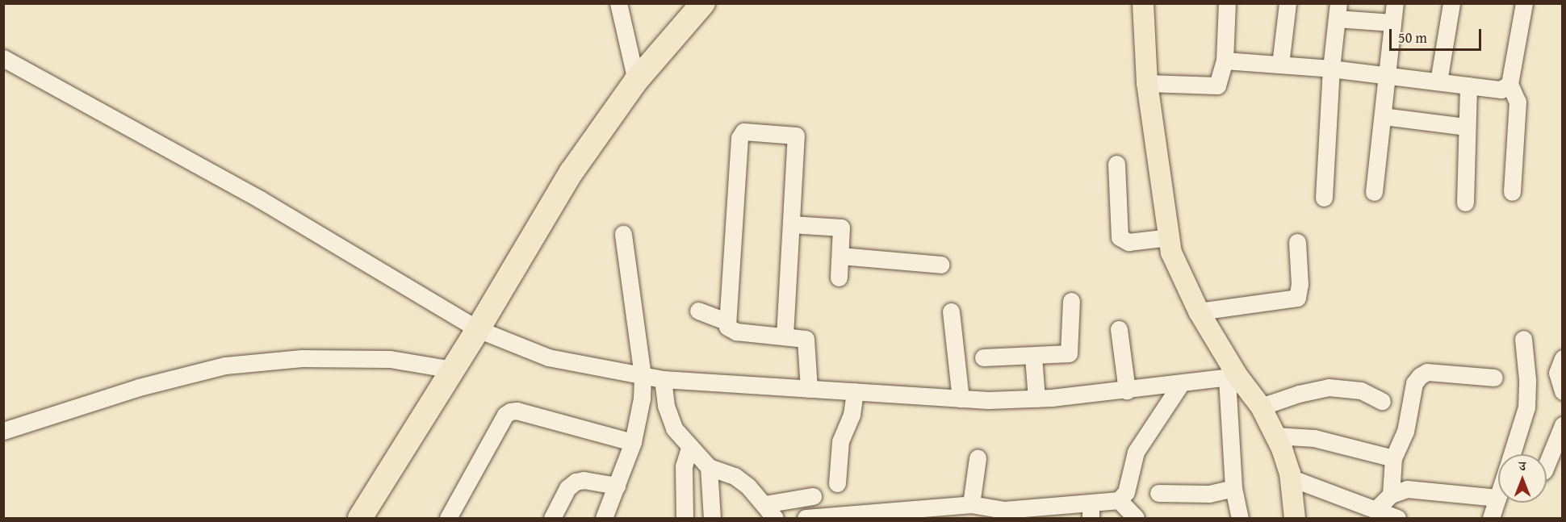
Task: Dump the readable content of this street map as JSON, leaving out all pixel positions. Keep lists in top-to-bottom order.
{
  "scale_bar": "50 m",
  "north": "top"
}
